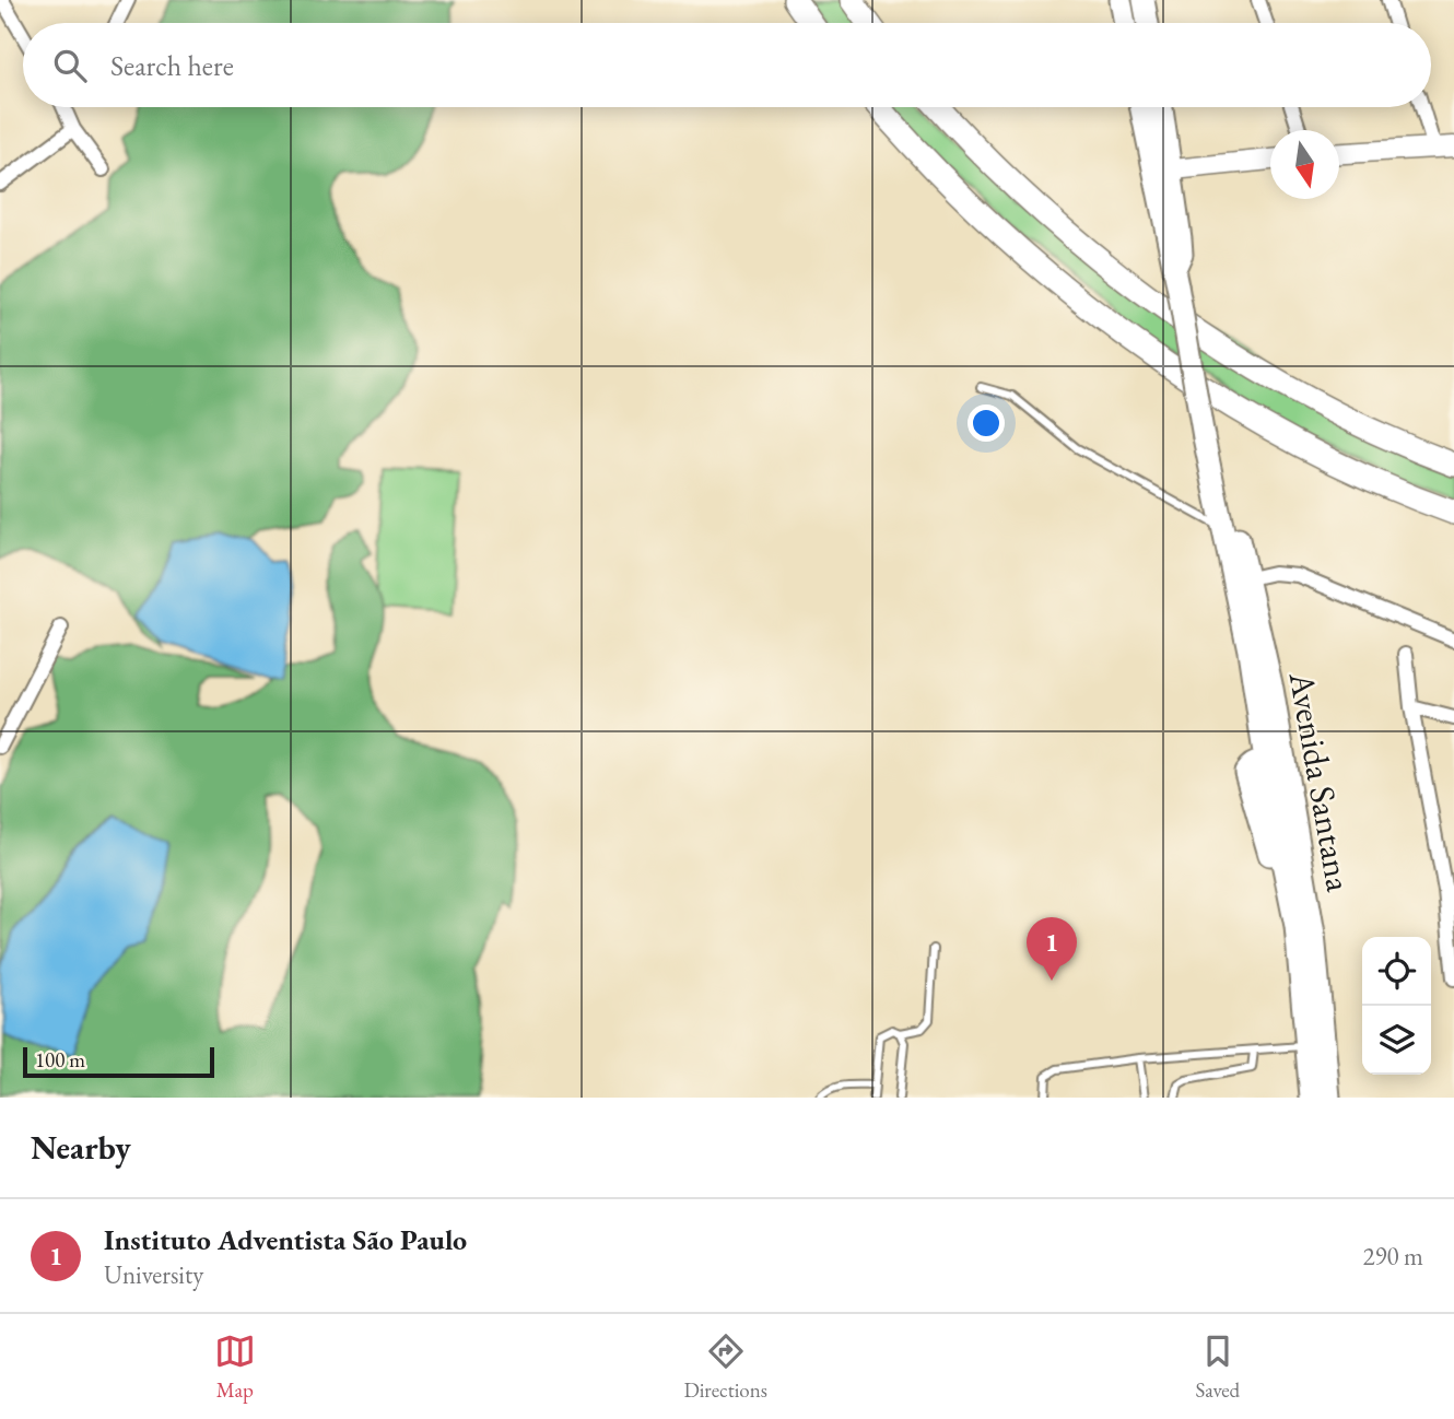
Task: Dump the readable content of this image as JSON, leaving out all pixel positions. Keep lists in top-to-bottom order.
{
  "streets": {
    "main road": ["Avenida Santana"]
  },
  "scale_bar": "100 m",
  "north": "bottom",
  "page": {
    "search": "Search here",
    "pins": "1",
    "scale": "100 m",
    "heading": "Nearby",
    "list": [
      {
        "mark": "1",
        "name": "Instituto Adventista São Paulo",
        "note": "University",
        "value": "290 m"
      }
    ],
    "nav": ["Map", "Directions", "Saved"]
  }
}
